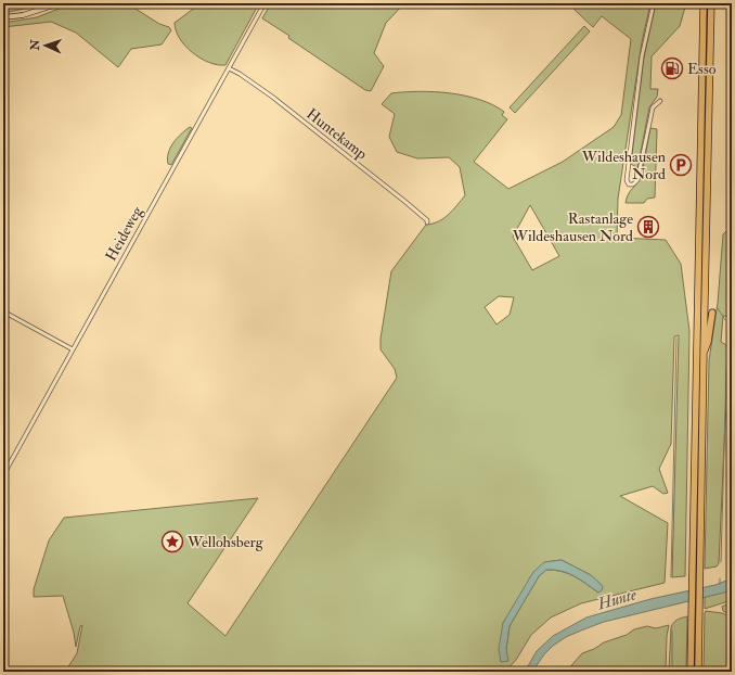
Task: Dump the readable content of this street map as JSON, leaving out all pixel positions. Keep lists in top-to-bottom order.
{
  "streets": {
    "street": ["Huntekamp", "Heideweg"]
  },
  "crossings": [
    ["Huntekamp", "Heideweg"]
  ],
  "water": ["Hunte"],
  "places": {
    "fuel station": ["Esso"],
    "parking": ["Wildeshausen Nord"],
    "building": ["Rastanlage Wildeshausen Nord"],
    "place": ["Wellohsberg"]
  },
  "north": "left"
}
